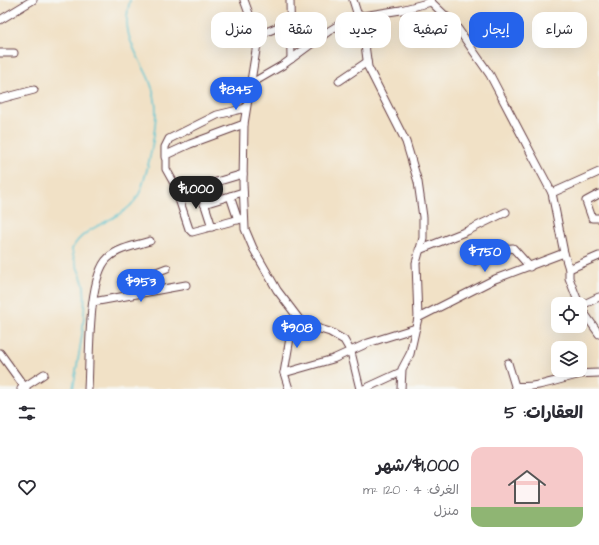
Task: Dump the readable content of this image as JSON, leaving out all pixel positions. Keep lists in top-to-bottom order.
{
  "page": {
    "chip": [
      "شراء",
      "إيجار",
      "تصفية",
      "جديد",
      "شقة",
      "منزل"
    ],
    "price": [
      "$845",
      "$1,000",
      "$750",
      "$953",
      "$908"
    ],
    "heading": "العقارات: 5",
    "list": [
      {
        "name": "$1,000/شهر",
        "note": "الغرف: 4 · 120 m² · منزل"
      }
    ]
  }
}
